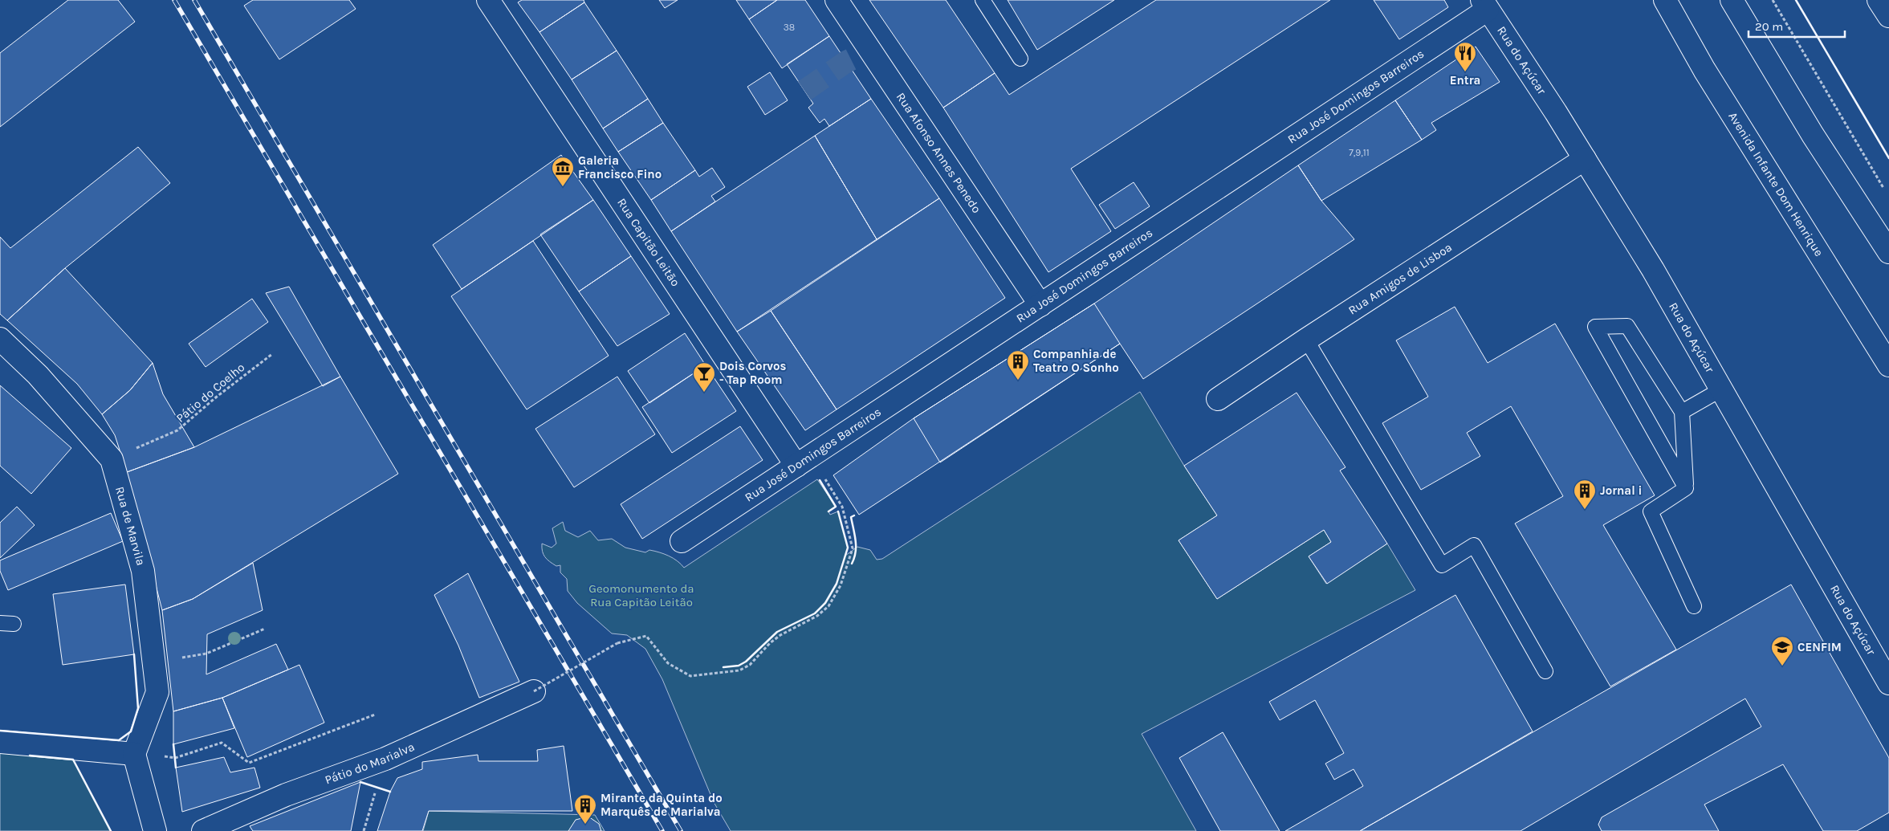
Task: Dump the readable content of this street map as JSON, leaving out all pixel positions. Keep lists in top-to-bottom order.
{
  "streets": {
    "street": [
      "Rua do Açúcar",
      "Rua José Domingos Barreiros",
      "Rua Afonso Annes Penedo",
      "Avenida Infante Dom Henrique",
      "Rua Capitão Leitão",
      "Rua Amigos de Lisboa",
      "Rua de Marvila",
      "Pátio do Marialva"
    ],
    "path": ["Pátio do Coelho"]
  },
  "crossings": [
    ["Rua do Açúcar", "Rua José Domingos Barreiros"],
    ["Rua do Açúcar", "Rua Amigos de Lisboa"],
    ["Rua José Domingos Barreiros", "Rua Afonso Annes Penedo"],
    ["Rua José Domingos Barreiros", "Rua Capitão Leitão"],
    ["Pátio do Coelho", "Rua de Marvila"]
  ],
  "parks": ["Geomonumento da Rua Capitão Leitão"],
  "places": {
    "restaurant": ["Entra"],
    "museum": ["Galeria Francisco Fino"],
    "building": ["Companhia de Teatro O Sonho", "Jornal i", "Mirante da Quinta do Marquês de Marialva"],
    "bar": ["Dois Corvos - Tap Room"],
    "school or university": ["CENFIM"]
  },
  "house_numbers": ["38", "7,9,11"],
  "scale_bar": "20 m"
}
